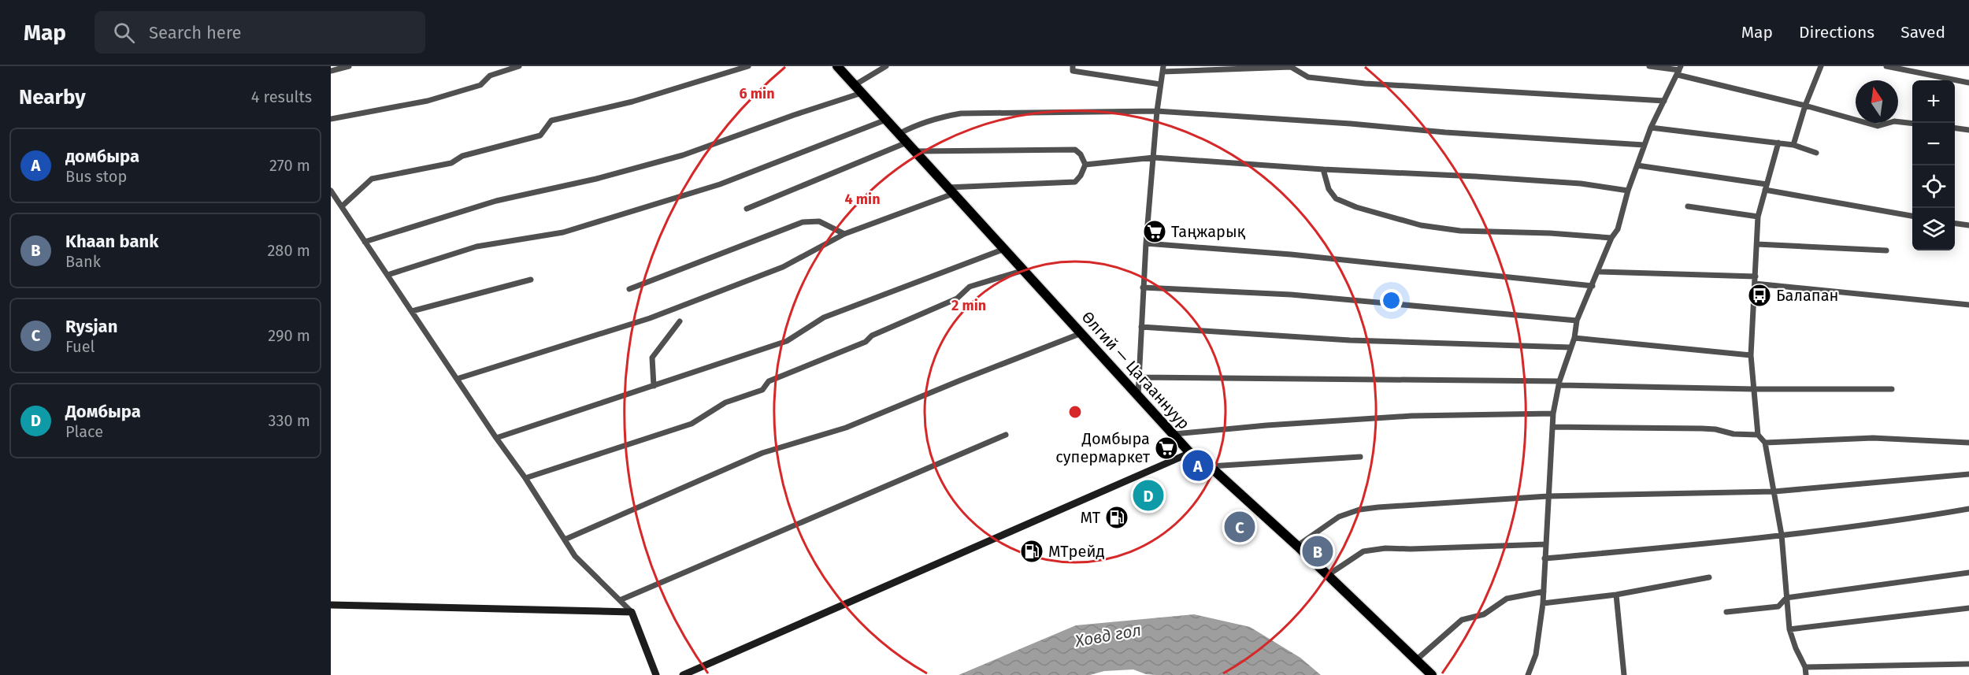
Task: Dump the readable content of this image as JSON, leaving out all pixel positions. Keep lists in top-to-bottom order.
{
  "streets": {
    "highway": ["Өлгий — Цагааннуур"]
  },
  "water": ["Ховд гол"],
  "places": {
    "supermarket": ["Таңжарық", "Домбыра супермаркет"],
    "bus stop": ["Балапан"],
    "fuel station": ["МТ", "MTрейд"]
  },
  "north": "top",
  "page": {
    "header": "Map",
    "search": "Search here",
    "nav": ["Map", "Directions", "Saved"],
    "heading": ["Nearby", "4 results"],
    "map_buttons": ["+", "−"],
    "list": [
      {
        "mark": "A",
        "name": "домбыра",
        "note": "Bus stop",
        "value": "270 m"
      },
      {
        "mark": "B",
        "name": "Khaan bank",
        "note": "Bank",
        "value": "280 m"
      },
      {
        "mark": "C",
        "name": "Rysjan",
        "note": "Fuel",
        "value": "290 m"
      },
      {
        "mark": "D",
        "name": "Домбыра",
        "note": "Place",
        "value": "330 m"
      }
    ],
    "pins": [
      "A",
      "D",
      "C",
      "B"
    ]
  },
  "rings": ["6 min", "4 min", "2 min"]
}
